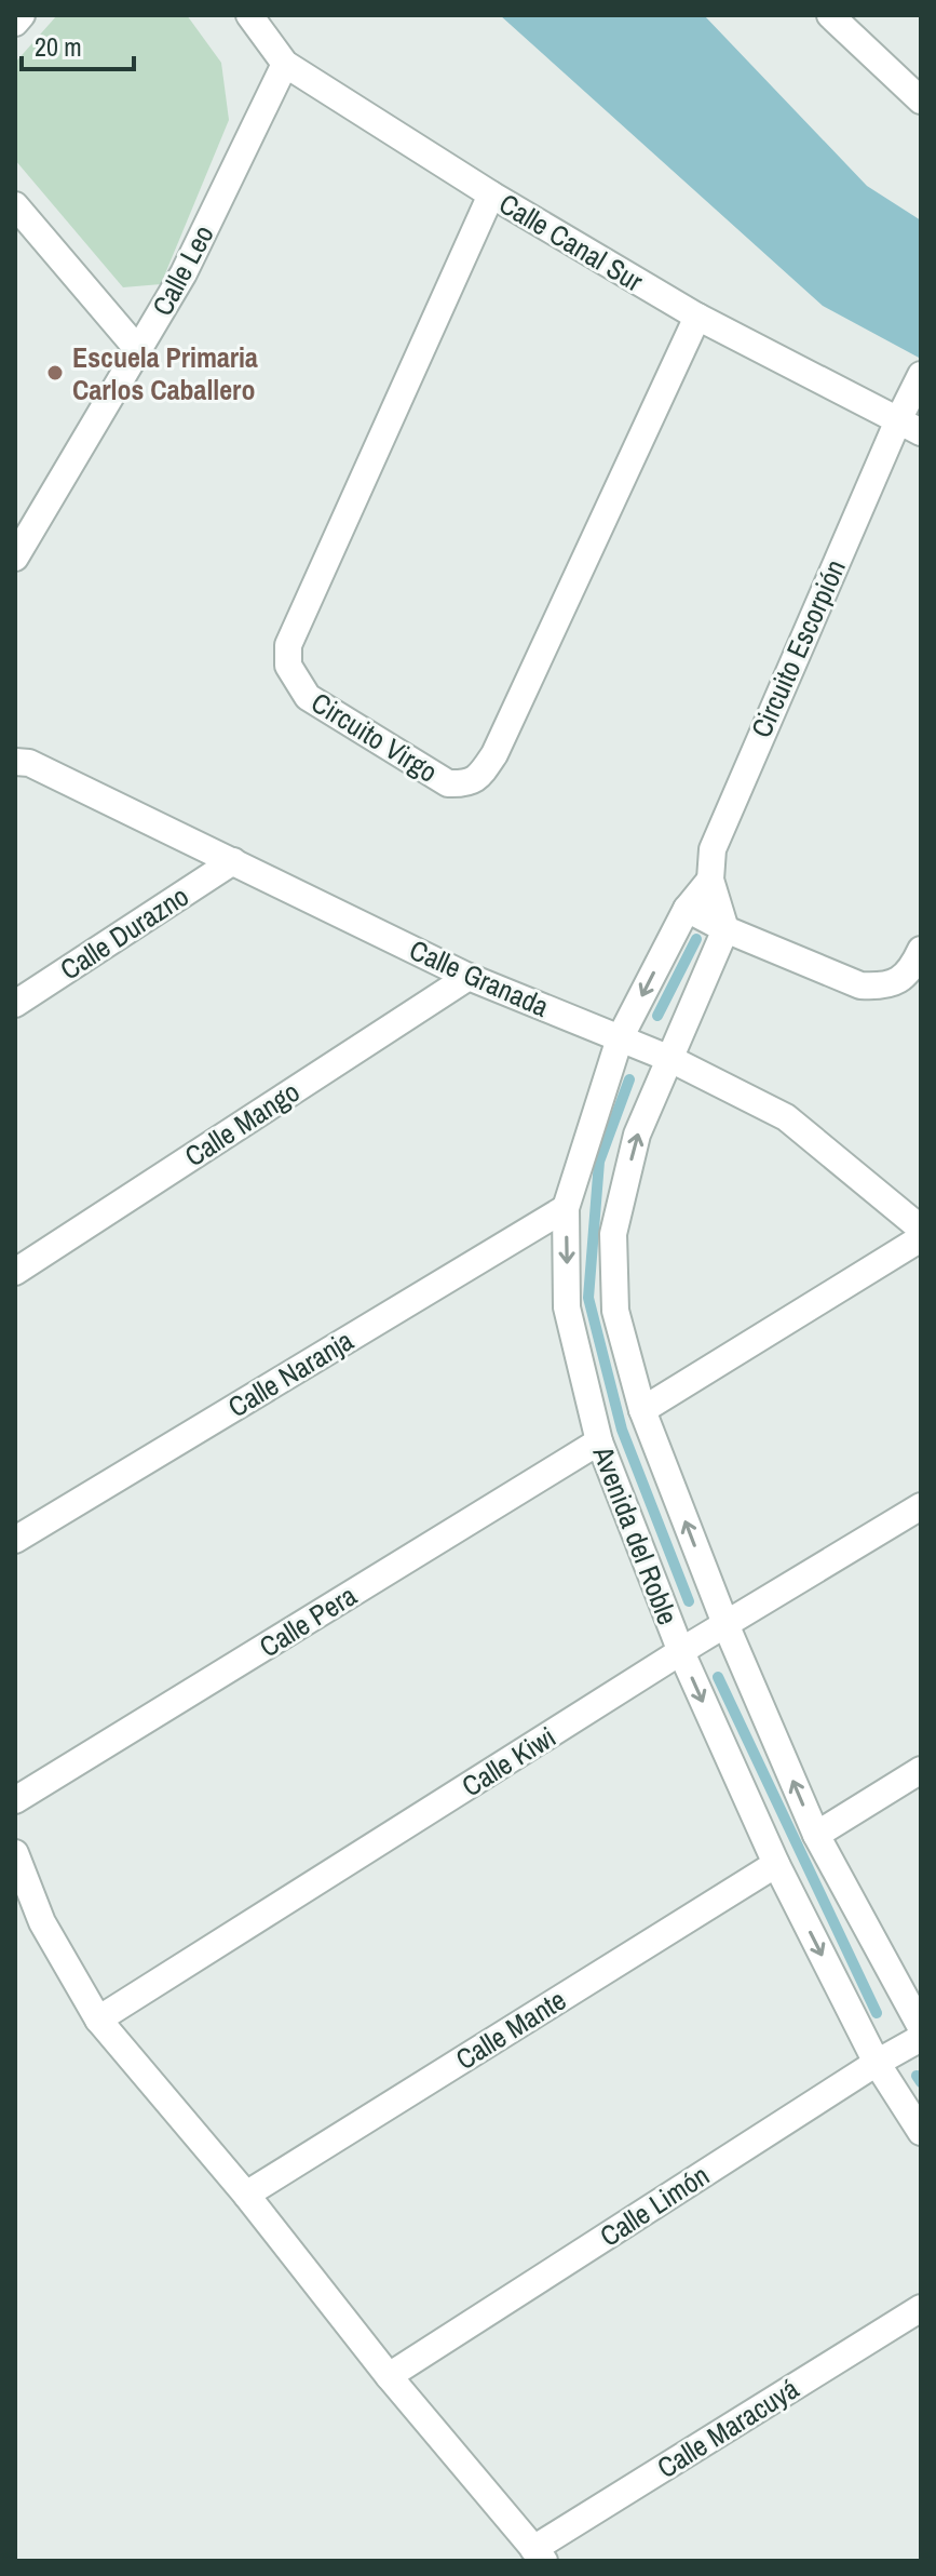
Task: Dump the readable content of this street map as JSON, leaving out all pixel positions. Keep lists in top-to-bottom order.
{
  "streets": {
    "street": [
      "Calle Canal Sur",
      "Calle Leo",
      "Circuito Escorpión",
      "Circuito Virgo",
      "Calle Durazno",
      "Calle Granada",
      "Calle Mango",
      "Calle Naranja",
      "Avenida del Roble",
      "Calle Pera",
      "Calle Kiwi",
      "Calle Mante",
      "Calle Limón",
      "Calle Maracuyá"
    ]
  },
  "crossings": [
    ["Calle Canal Sur", "Calle Leo"],
    ["Calle Canal Sur", "Circuito Escorpión"],
    ["Calle Canal Sur", "Circuito Virgo"],
    ["Circuito Escorpión", "Avenida del Roble"],
    ["Calle Durazno", "Calle Granada"],
    ["Calle Granada", "Calle Mango"],
    ["Calle Granada", "Avenida del Roble"],
    ["Calle Naranja", "Avenida del Roble"],
    ["Avenida del Roble", "Calle Pera"],
    ["Avenida del Roble", "Calle Kiwi"],
    ["Avenida del Roble", "Calle Mante"],
    ["Avenida del Roble", "Calle Limón"]
  ],
  "places": ["Escuela Primaria Carlos Caballero"],
  "scale_bar": "20 m"
}
